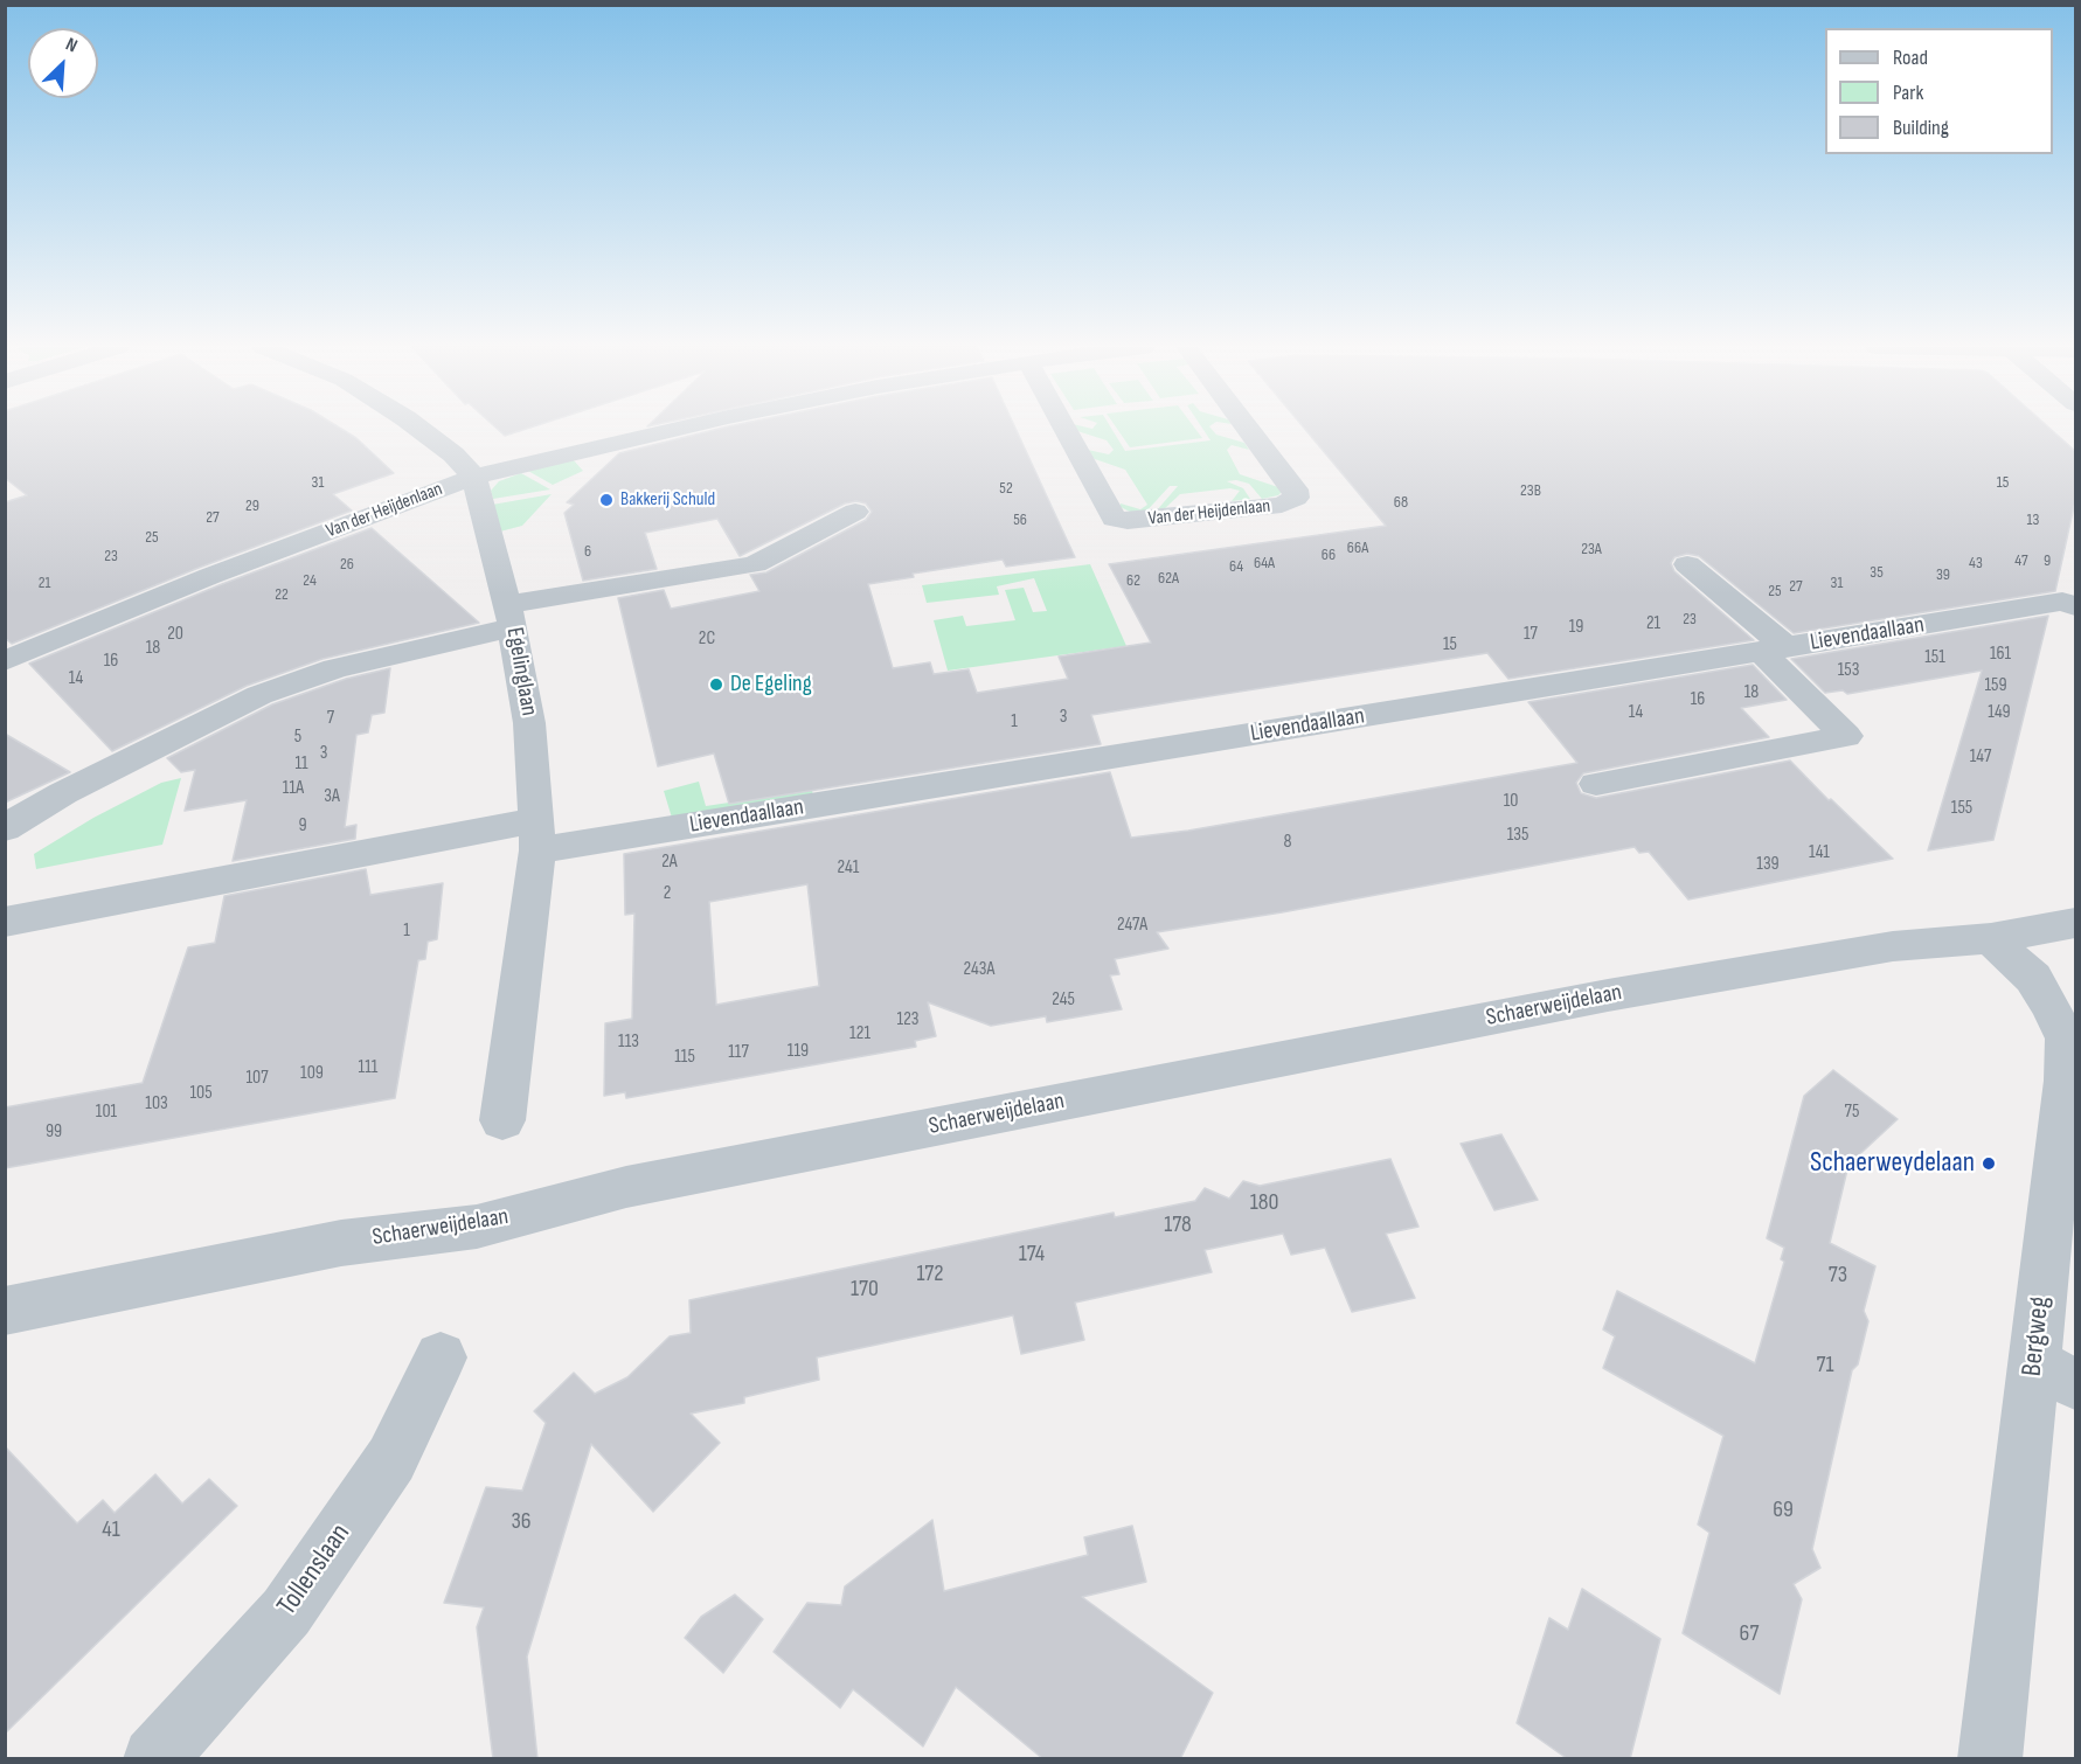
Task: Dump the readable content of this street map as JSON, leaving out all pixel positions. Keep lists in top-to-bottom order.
{
  "streets": {
    "street": [
      "Van der Heijdenlaan",
      "Lievendaallaan",
      "Egelinglaan",
      "Schaerweijdelaan",
      "Bergweg",
      "Tollenslaan"
    ]
  },
  "crossings": [
    ["Van der Heijdenlaan", "Egelinglaan"],
    ["Lievendaallaan", "Egelinglaan"],
    ["Schaerweijdelaan", "Bergweg"]
  ],
  "places": ["Bakkerij Schuld", "De Egeling", "Schaerweydelaan"],
  "house_numbers": [
    "31",
    "15",
    "52",
    "23B",
    "68",
    "29",
    "27",
    "56",
    "13",
    "25",
    "66A",
    "23A",
    "6",
    "66",
    "23",
    "47",
    "9",
    "64A",
    "43",
    "26",
    "64",
    "35",
    "39",
    "62A",
    "24",
    "62",
    "21",
    "31",
    "27",
    "25",
    "22",
    "23",
    "21",
    "19",
    "20",
    "17",
    "2C",
    "15",
    "18",
    "161",
    "151",
    "16",
    "153",
    "14",
    "159",
    "18",
    "16",
    "14",
    "149",
    "3",
    "7",
    "1",
    "5",
    "3",
    "147",
    "11",
    "11A",
    "3A",
    "10",
    "155",
    "9",
    "135",
    "8",
    "141",
    "2A",
    "139",
    "241",
    "2",
    "247A",
    "1",
    "243A",
    "245",
    "123",
    "121",
    "113",
    "119",
    "117",
    "115",
    "111",
    "109",
    "107",
    "105",
    "103",
    "101",
    "75",
    "99",
    "180",
    "178",
    "174",
    "172",
    "73",
    "170",
    "71",
    "69",
    "36",
    "41",
    "67"
  ],
  "legend": ["Road", "Park", "Building"],
  "north": "top right"
}
